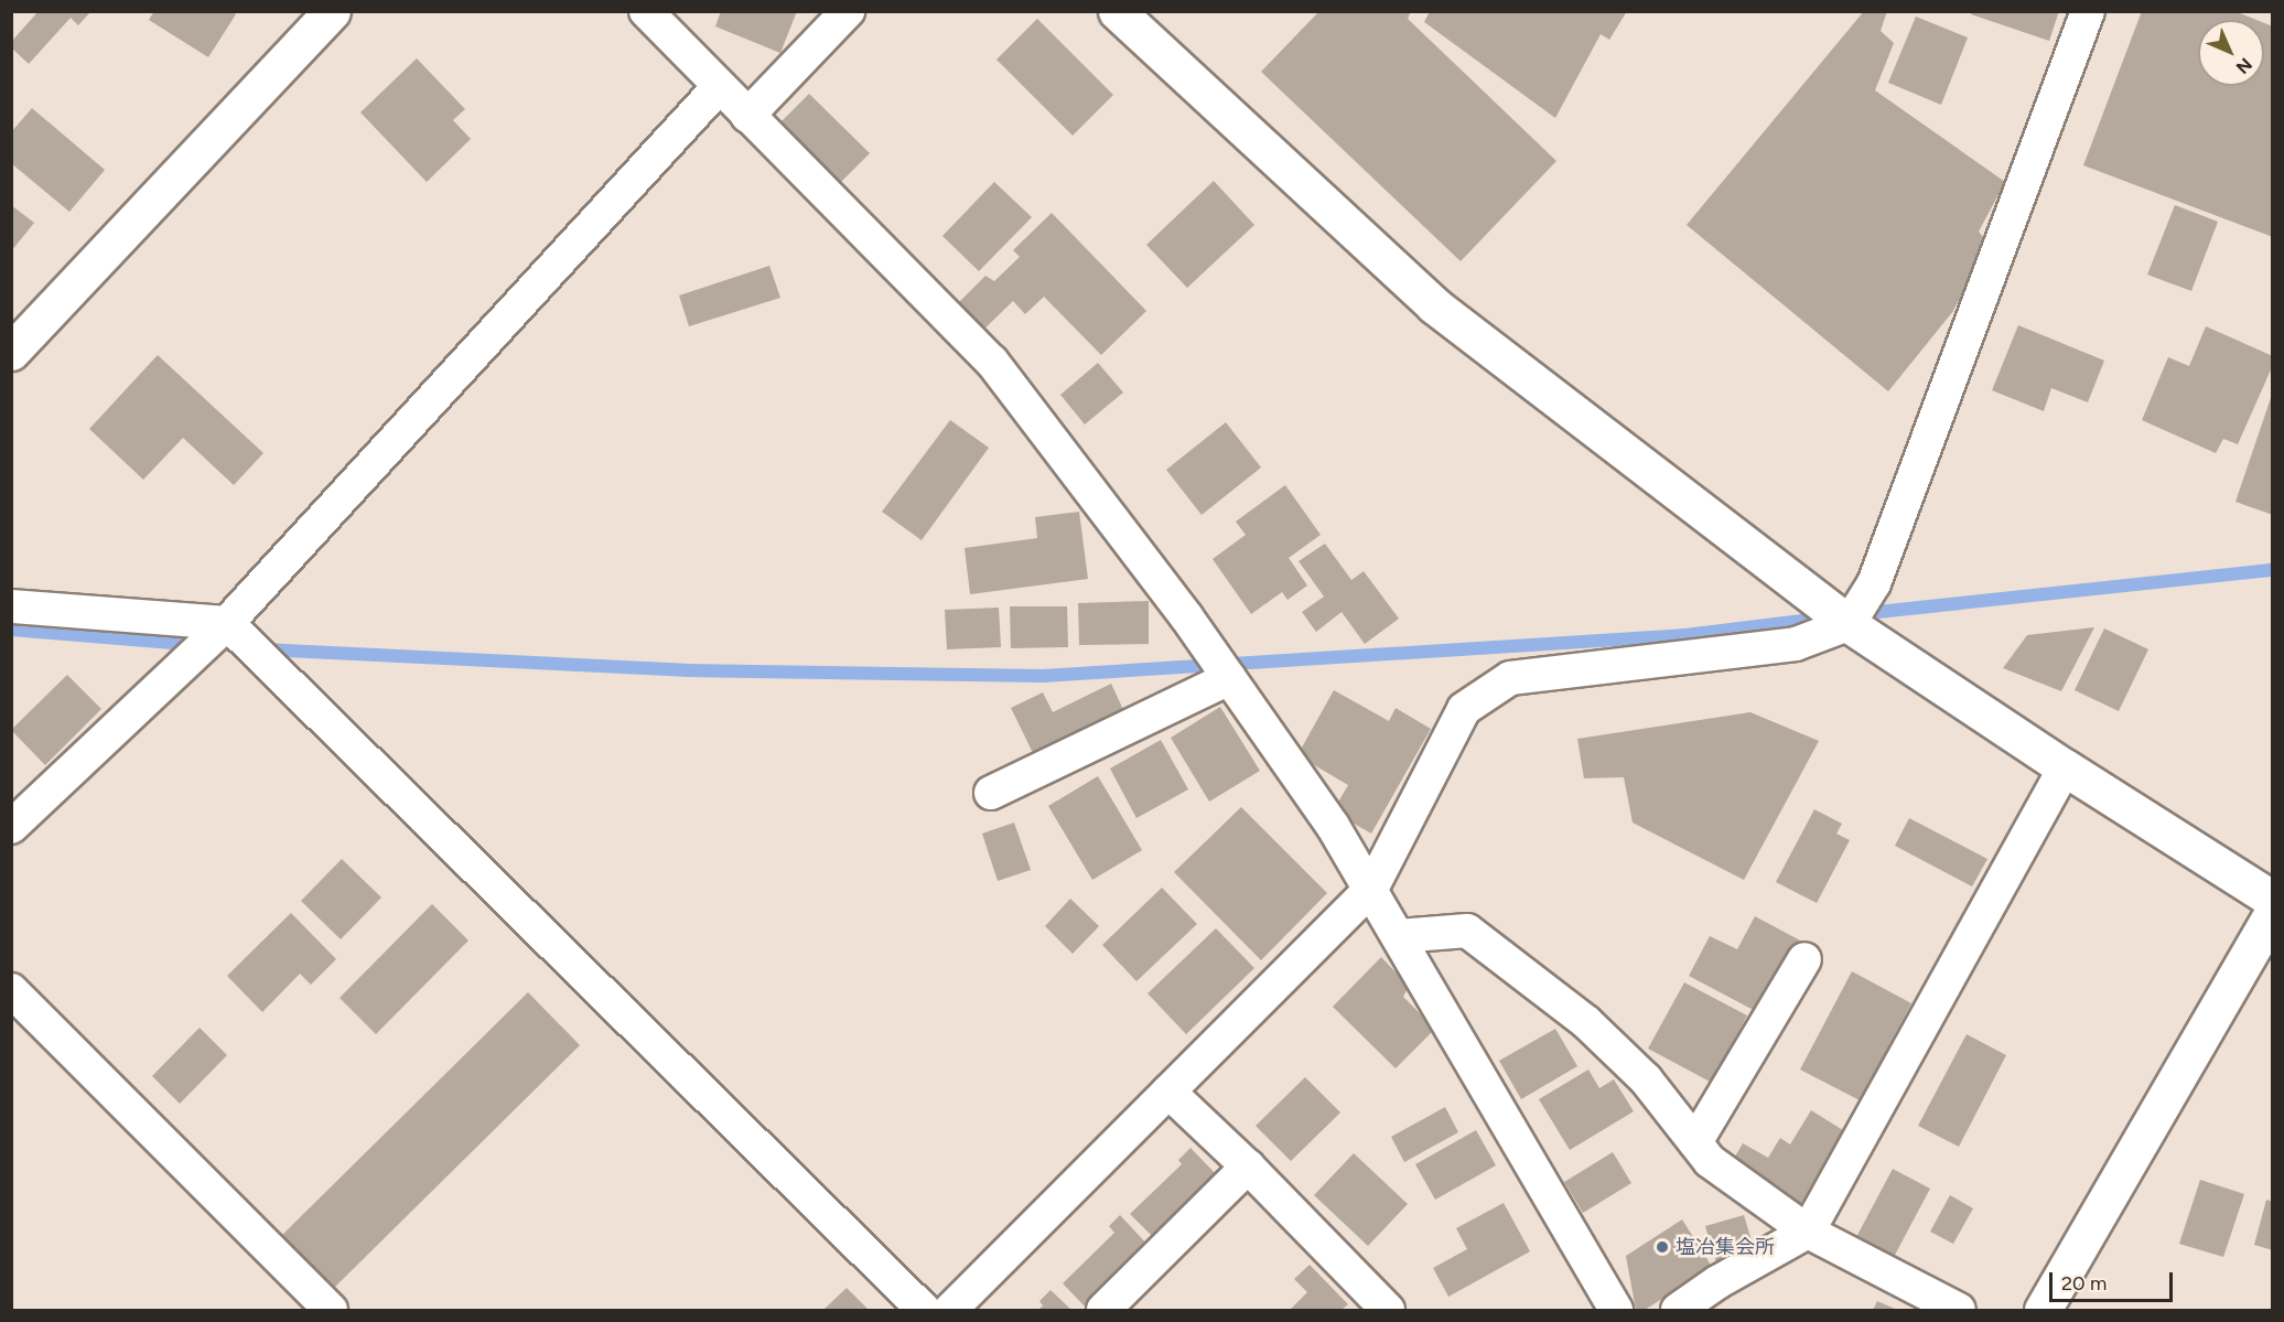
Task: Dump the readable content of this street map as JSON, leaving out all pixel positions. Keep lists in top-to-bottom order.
{
  "places": ["塩冶集会所"],
  "scale_bar": "20 m",
  "north": "bottom right"
}
